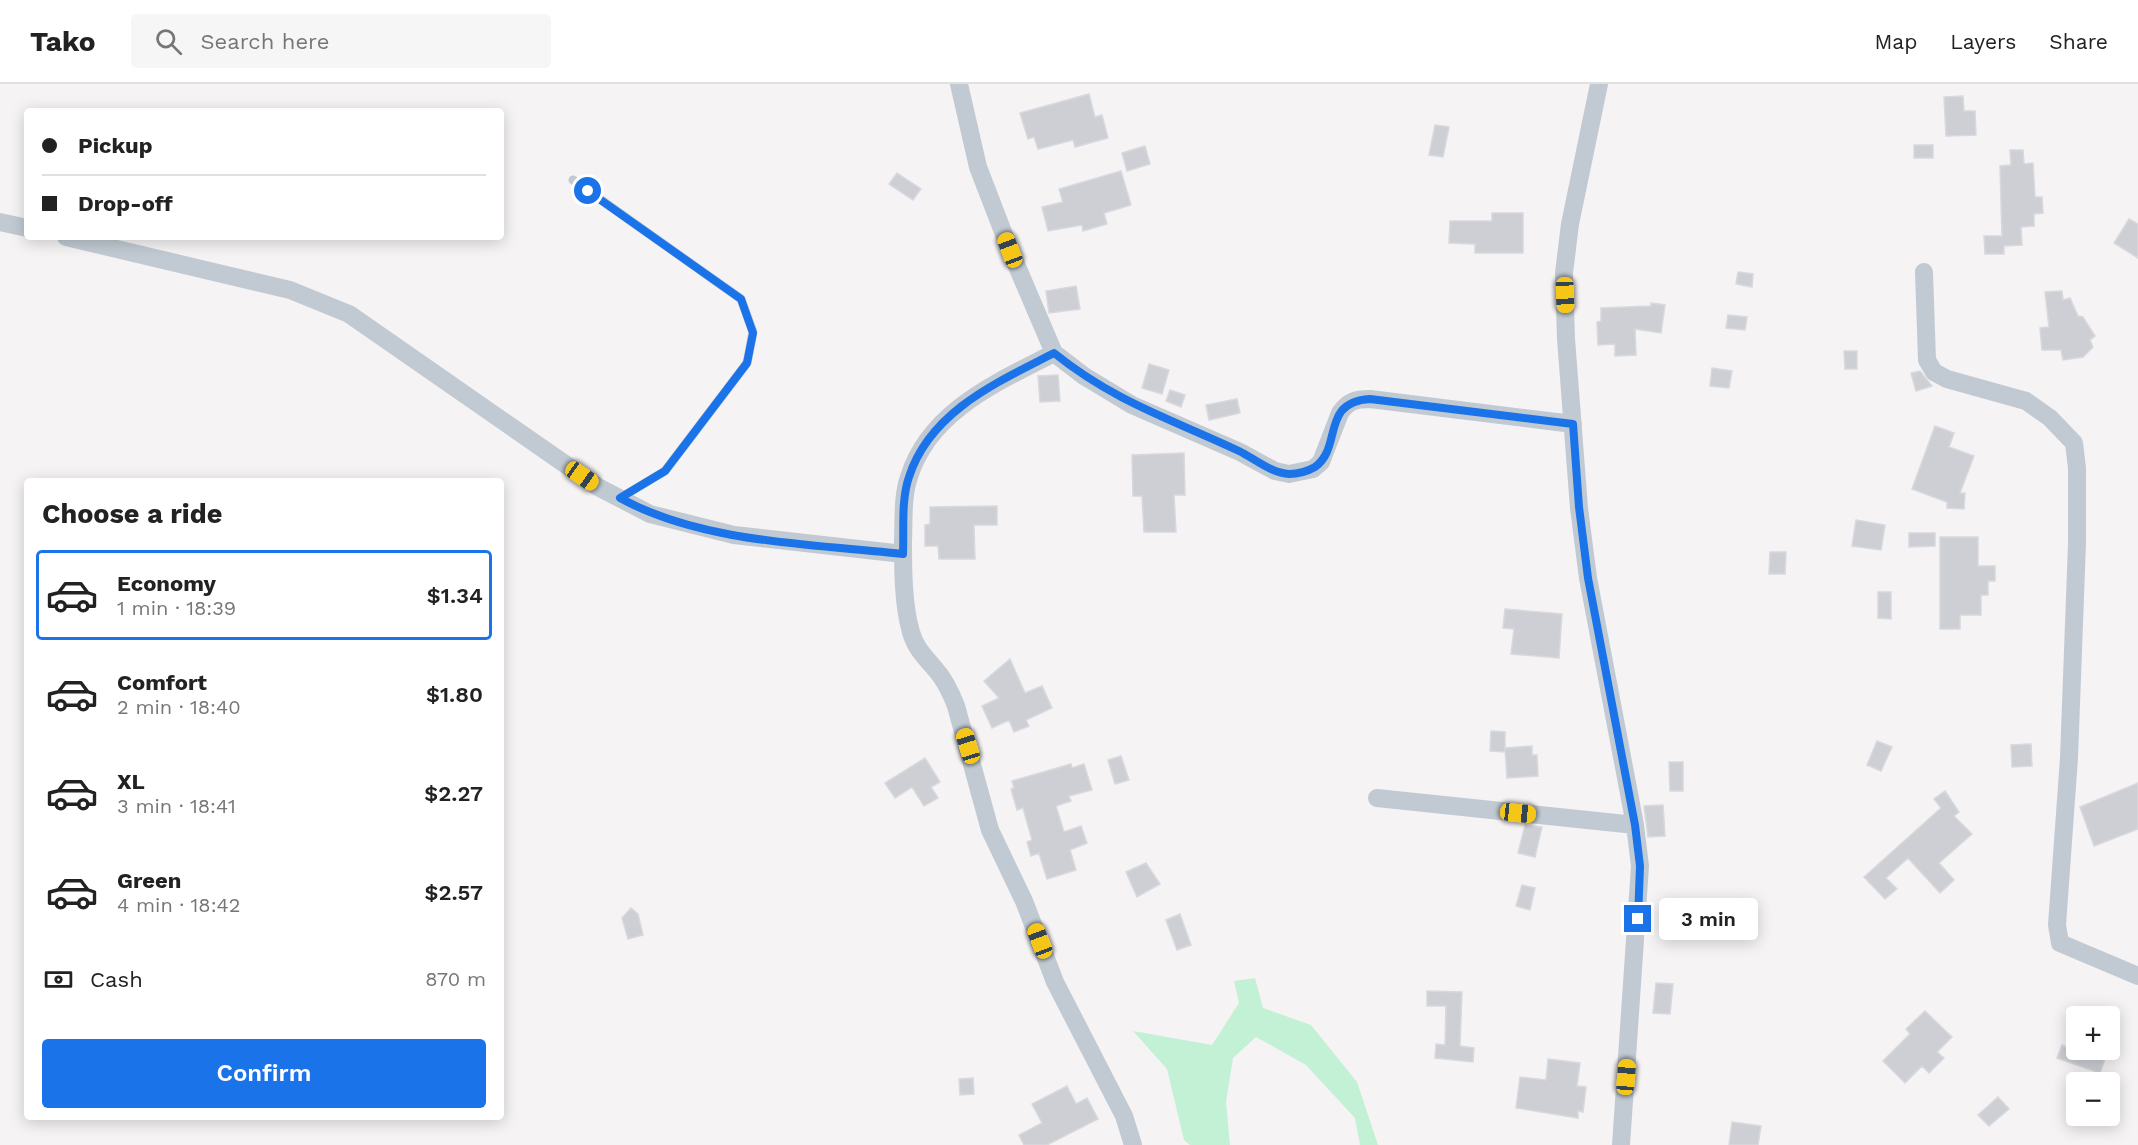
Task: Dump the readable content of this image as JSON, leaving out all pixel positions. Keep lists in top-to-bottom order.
{
  "page": {
    "header": "Tako",
    "search": "Search here",
    "nav": ["Map", "Layers", "Share"],
    "banner": ["Pickup", "Drop-off"],
    "heading": "Choose a ride",
    "list": [
      {
        "name": "Economy",
        "note": "1 min · 18:39",
        "value": "$1.34"
      },
      {
        "name": "Comfort",
        "note": "2 min · 18:40",
        "value": "$1.80"
      },
      {
        "name": "XL",
        "note": "3 min · 18:41",
        "value": "$2.27"
      },
      {
        "name": "Green",
        "note": "4 min · 18:42",
        "value": "$2.57"
      }
    ],
    "bubble": "3 min",
    "pay": ["Cash", "870 m"],
    "map_buttons": ["+", "−"],
    "buttons": "Confirm"
  }
}
